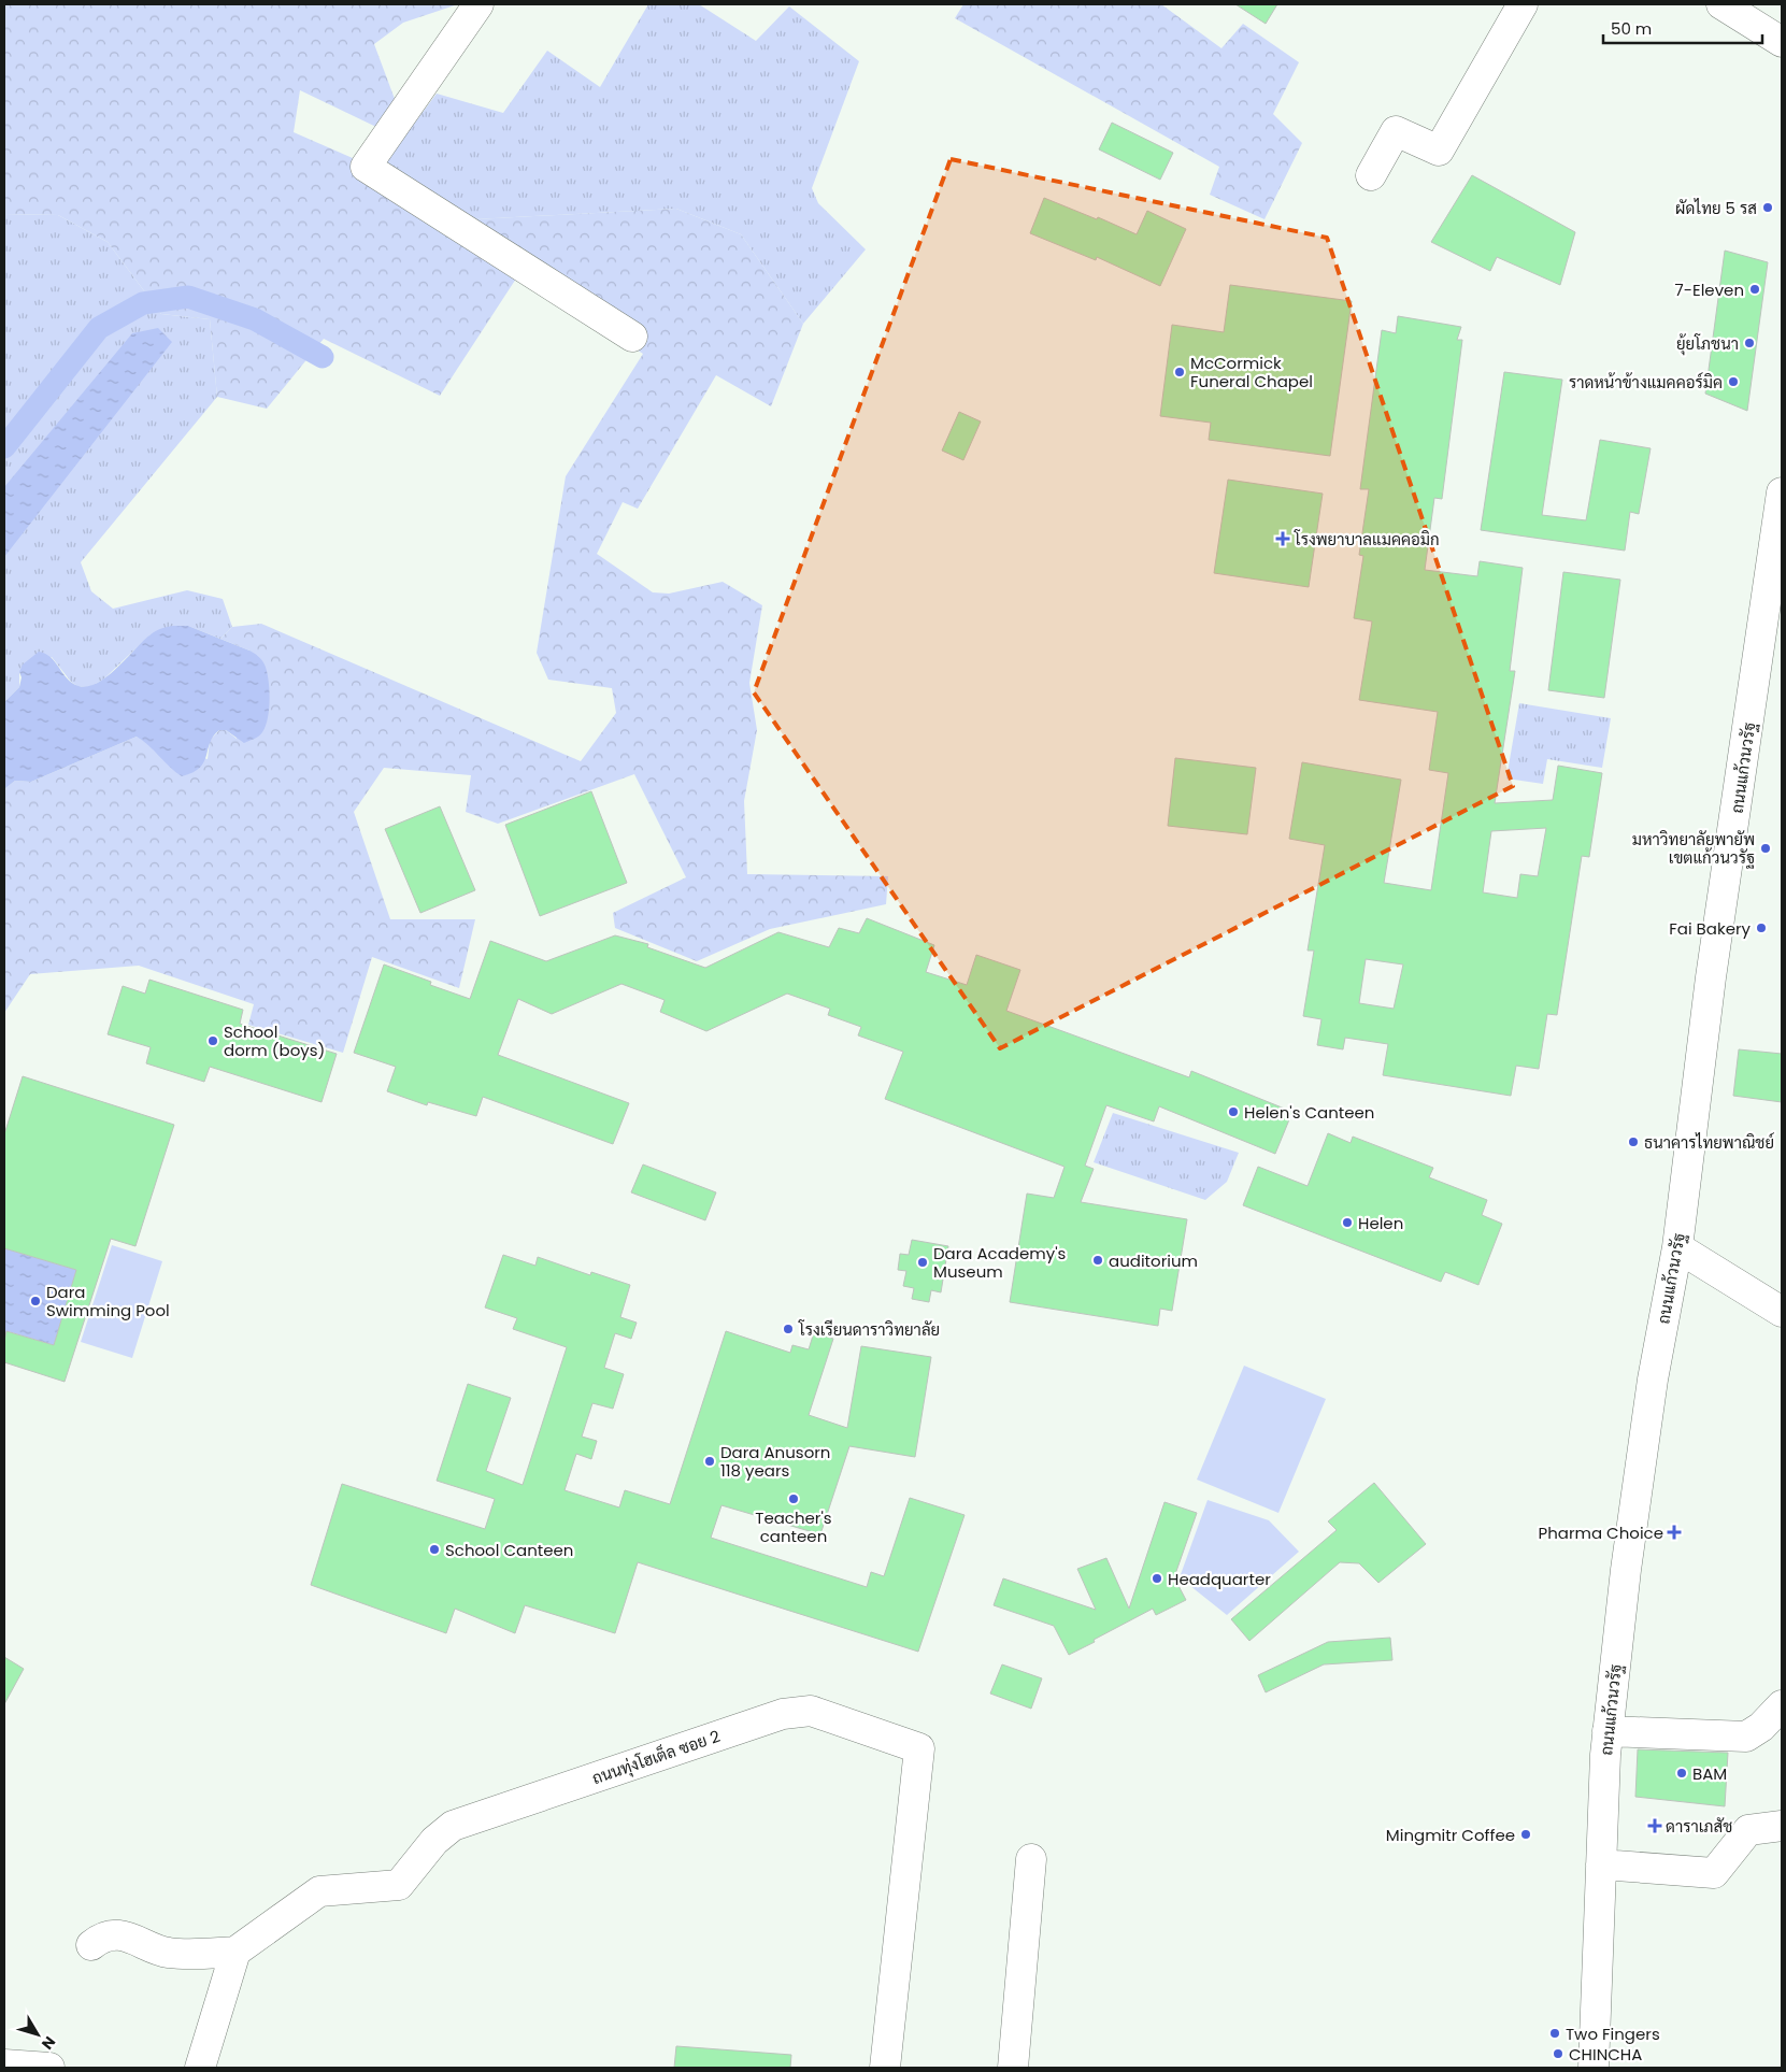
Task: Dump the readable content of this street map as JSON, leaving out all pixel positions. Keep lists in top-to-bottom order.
{
  "streets": {
    "street": ["ถนนแก้วนวรัฐ", "ถนนทุ่งโฮเต็ล ซอย 2"]
  },
  "places": {
    "other": [
      "ผัดไทย 5 รส",
      "7-Eleven",
      "ยุ้ยโภชนา",
      "McCormick Funeral Chapel",
      "ราดหน้าข้างแมคคอร์มิค",
      "มหาวิทยาลัยพายัพ เขตแก้วนวรัฐ",
      "Fai Bakery",
      "School dorm (boys)",
      "Helen's Canteen",
      "ธนาคารไทยพาณิชย์",
      "Helen",
      "auditorium",
      "Dara Academy's Museum",
      "Dara Swimming Pool",
      "โรงเรียนดาราวิทยาลัย",
      "Dara Anusorn 118 years",
      "Teacher's canteen",
      "School Canteen",
      "Headquarter",
      "BAM",
      "Mingmitr Coffee",
      "Two Fingers",
      "CHINCHA"
    ],
    "health": ["โรงพยาบาลแมคคอมิก", "Pharma Choice", "ดาราเภสัช"]
  },
  "scale_bar": "50 m",
  "north": "bottom right"
}
